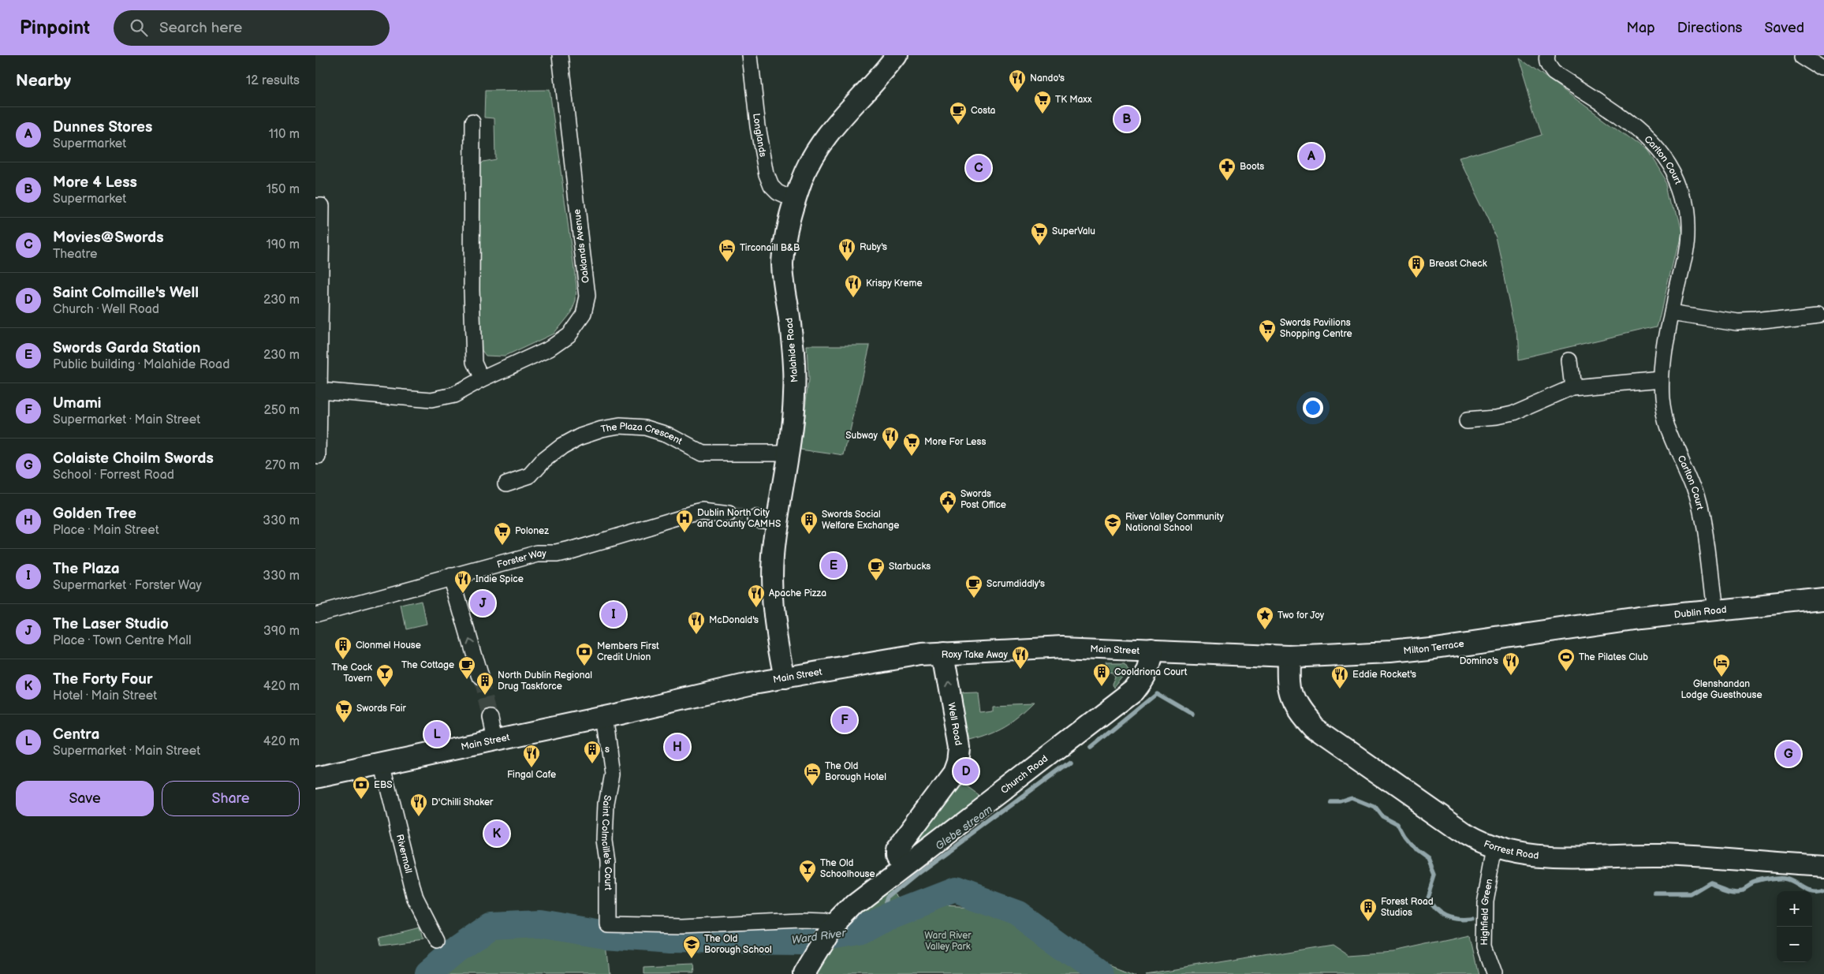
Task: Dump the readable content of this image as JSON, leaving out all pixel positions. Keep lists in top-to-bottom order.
{
  "streets": {
    "main road": [
      "Malahide Road",
      "Dublin Road",
      "Milton Terrace",
      "Main Street",
      "Well Road",
      "Church Road",
      "Forrest Road"
    ],
    "street": [
      "Longlands",
      "Carlton Court",
      "Oaklands Avenue",
      "The Plaza Crescent",
      "Forster Way",
      "Saint Colmcille's Court",
      "Rivermall",
      "Highfield Green"
    ]
  },
  "crossings": [
    ["Longlands", "Malahide Road"],
    ["Carlton Court", "Dublin Road"],
    ["Malahide Road", "The Plaza Crescent"],
    ["Malahide Road", "Main Street"],
    ["Dublin Road", "Milton Terrace"],
    ["Milton Terrace", "Main Street"],
    ["Milton Terrace", "Forrest Road"],
    ["Main Street", "Well Road"],
    ["Main Street", "Church Road"],
    ["Main Street", "Saint Colmcille's Court"],
    ["Main Street", "Forrest Road"],
    ["Main Street", "Rivermall"],
    ["Well Road", "Church Road"],
    ["Church Road", "Saint Colmcille's Court"],
    ["Forrest Road", "Highfield Green"]
  ],
  "one_way": ["Well Road"],
  "water": ["Glebe stream", "Ward River"],
  "parks": ["Ward River Valley Park"],
  "places": {
    "restaurant": [
      "Nando's",
      "Ruby's",
      "Krispy Kreme",
      "Subway",
      "Indie Spice",
      "Apache Pizza",
      "McDonald's",
      "Roxy Take Away",
      "Domino's",
      "Eddie Rocket's",
      "Fingal Cafe",
      "D'Chilli Shaker"
    ],
    "supermarket": [
      "TK Maxx",
      "SuperValu",
      "Swords Pavilions Shopping Centre",
      "More For Less",
      "Polonez",
      "Swords Fair"
    ],
    "cafe": [
      "Costa",
      "Starbucks",
      "Scrumdiddly's",
      "The Cottage"
    ],
    "pharmacy": ["Boots"],
    "hotel": ["Tirconaill B&B", "Glenshandan Lodge Guesthouse", "The Old Borough Hotel"],
    "building": [
      "Breast Check",
      "Swords Social Welfare Exchange",
      "Clonmel House",
      "Cooldriona Court",
      "North Dublin Regional Drug Taskforce",
      "s",
      "Forest Road Studios"
    ],
    "public building": ["Swords Post Office"],
    "hospital": ["Dublin North City and County CAMHS"],
    "school or university": ["River Valley Community National School", "The Old Borough School"],
    "place": ["Two for Joy"],
    "bank": ["Members First Credit Union", "EBS"],
    "sports": ["The Pilates Club"],
    "bar": ["The Cock Tavern", "The Old Schoolhouse"]
  },
  "page": {
    "header": "Pinpoint",
    "search": "Search here",
    "nav": ["Map", "Directions", "Saved"],
    "heading": ["Nearby", "12 results"],
    "pins": [
      "B",
      "A",
      "C",
      "E",
      "J",
      "I",
      "F",
      "L",
      "H",
      "G",
      "D",
      "K"
    ],
    "list": [
      {
        "mark": "A",
        "name": "Dunnes Stores",
        "note": "Supermarket",
        "value": "110 m"
      },
      {
        "mark": "B",
        "name": "More 4 Less",
        "note": "Supermarket",
        "value": "150 m"
      },
      {
        "mark": "C",
        "name": "Movies@Swords",
        "note": "Theatre",
        "value": "190 m"
      },
      {
        "mark": "D",
        "name": "Saint Colmcille's Well",
        "note": "Church · Well Road",
        "value": "230 m"
      },
      {
        "mark": "E",
        "name": "Swords Garda Station",
        "note": "Public building · Malahide Road",
        "value": "230 m"
      },
      {
        "mark": "F",
        "name": "Umami",
        "note": "Supermarket · Main Street",
        "value": "250 m"
      },
      {
        "mark": "G",
        "name": "Colaiste Choilm Swords",
        "note": "School · Forrest Road",
        "value": "270 m"
      },
      {
        "mark": "H",
        "name": "Golden Tree",
        "note": "Place · Main Street",
        "value": "330 m"
      },
      {
        "mark": "I",
        "name": "The Plaza",
        "note": "Supermarket · Forster Way",
        "value": "330 m"
      },
      {
        "mark": "J",
        "name": "The Laser Studio",
        "note": "Place · Town Centre Mall",
        "value": "390 m"
      },
      {
        "mark": "K",
        "name": "The Forty Four",
        "note": "Hotel · Main Street",
        "value": "420 m"
      },
      {
        "mark": "L",
        "name": "Centra",
        "note": "Supermarket · Main Street",
        "value": "420 m"
      }
    ],
    "buttons": ["Save", "Share"],
    "map_buttons": ["+", "−"]
  }
}
